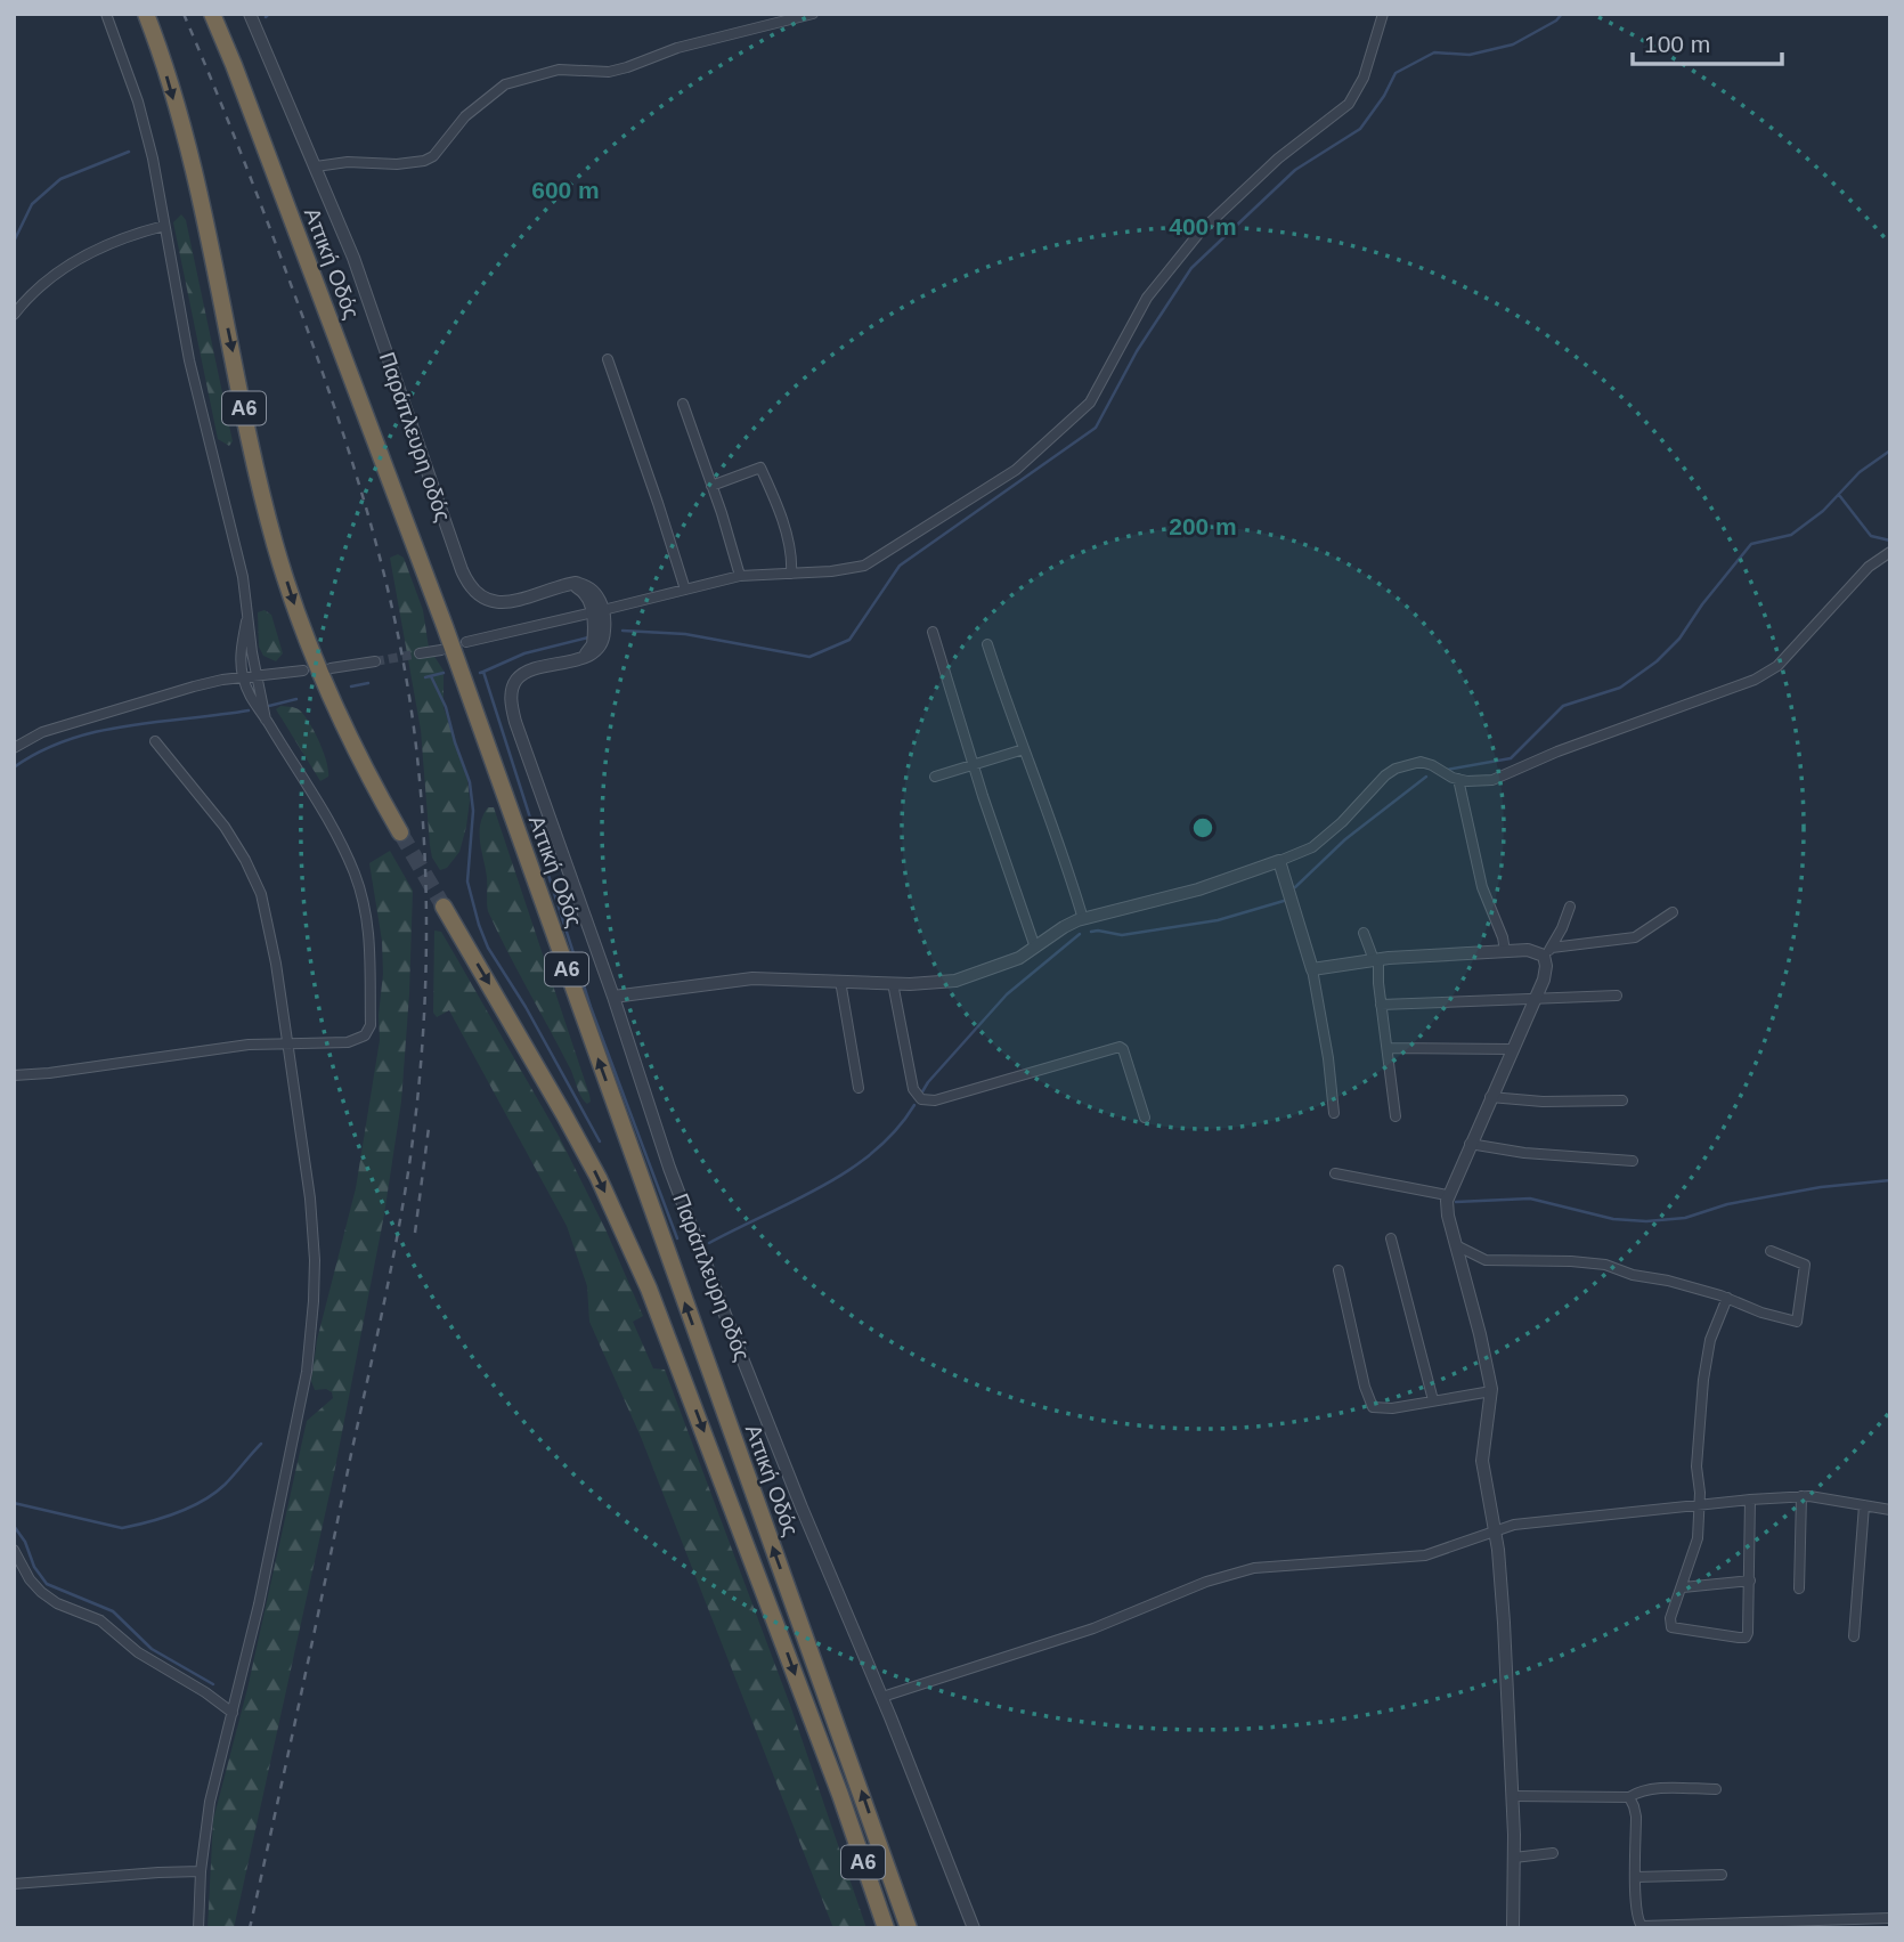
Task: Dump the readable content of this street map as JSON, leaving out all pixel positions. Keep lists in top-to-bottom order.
{
  "streets": {
    "highway": ["Αττική Οδός", "Α6"],
    "street": ["Παράπλευρη οδός"]
  },
  "scale_bar": "100 m",
  "rings": ["600 m", "400 m", "200 m"]
}
